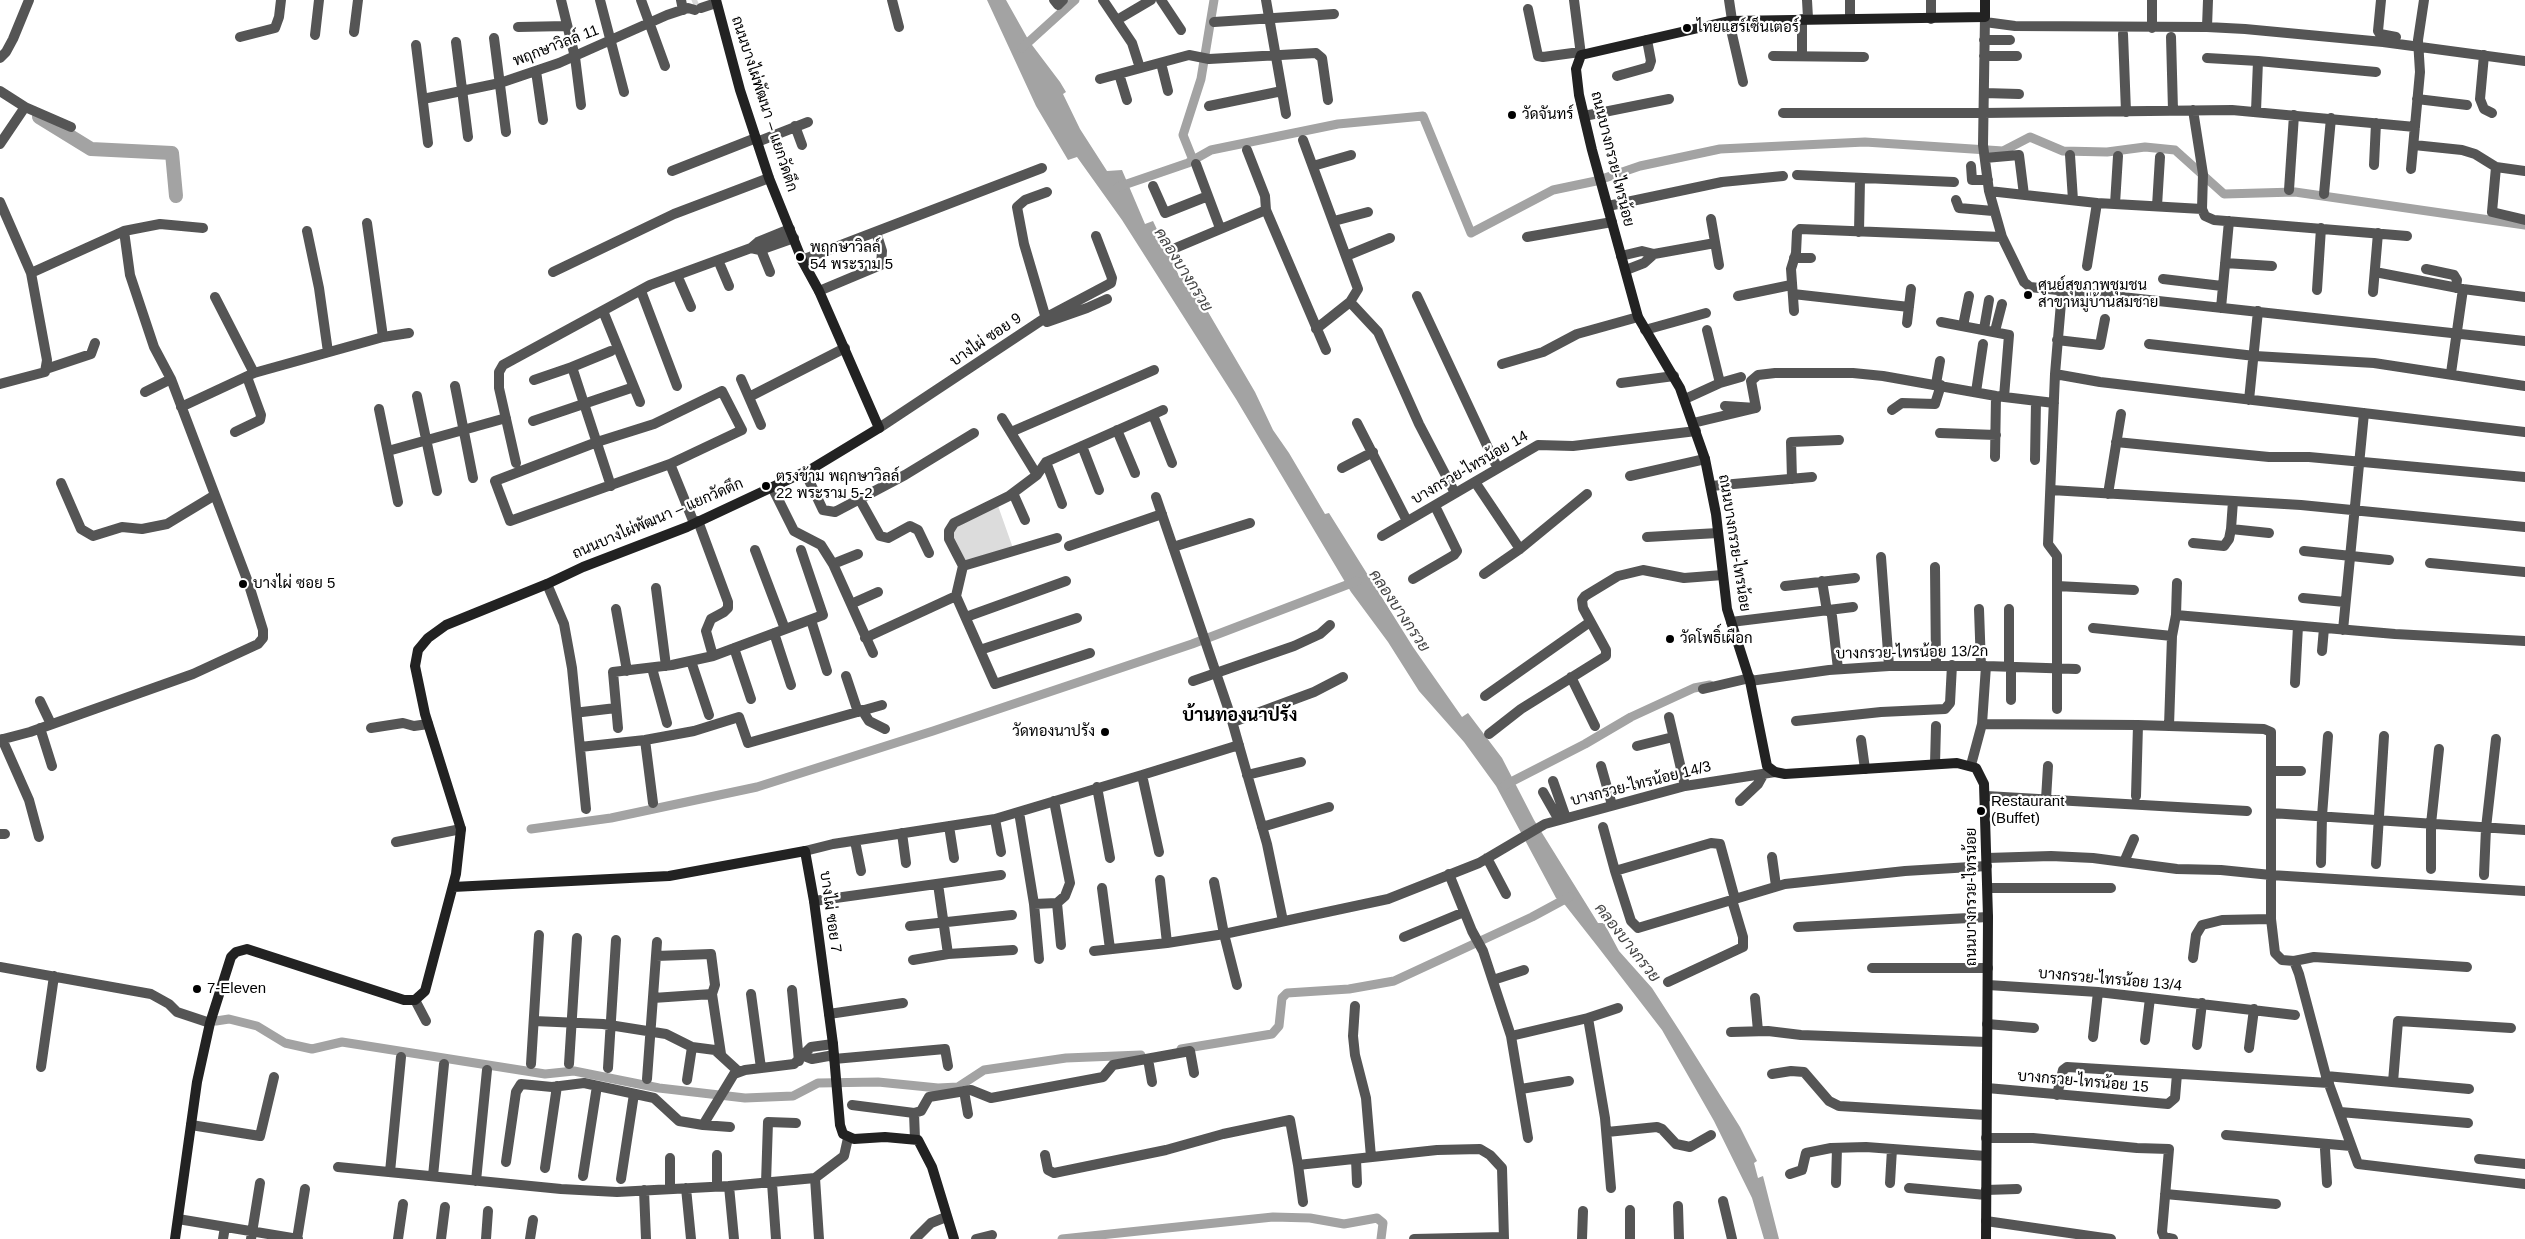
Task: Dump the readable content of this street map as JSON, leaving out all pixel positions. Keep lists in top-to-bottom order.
{
  "streets": {
    "street": [
      "พฤกษาวิลล์ 11",
      "ถนนบางไผ่พัฒนา – แยกวัดตึก",
      "ถนนบางกรวย-ไทรน้อย",
      "บางไผ่ ซอย 9",
      "บางกรวย-ไทรน้อย 14",
      "บางกรวย-ไทรน้อย 13/2ก",
      "บางกรวย-ไทรน้อย 14/3",
      "บางไผ่ ซอย 7",
      "บางกรวย-ไทรน้อย 13/4",
      "บางกรวย-ไทรน้อย 15"
    ]
  },
  "crossings": [
    ["พฤกษาวิลล์ 11", "ถนนบางไผ่พัฒนา – แยกวัดตึก"],
    ["ถนนบางไผ่พัฒนา – แยกวัดตึก", "บางไผ่ ซอย 9"],
    ["ถนนบางกรวย-ไทรน้อย", "บางกรวย-ไทรน้อย 14"],
    ["ถนนบางกรวย-ไทรน้อย", "บางกรวย-ไทรน้อย 13/2ก"],
    ["ถนนบางกรวย-ไทรน้อย", "บางกรวย-ไทรน้อย 14/3"],
    ["ถนนบางกรวย-ไทรน้อย", "บางกรวย-ไทรน้อย 13/4"],
    ["ถนนบางกรวย-ไทรน้อย", "บางกรวย-ไทรน้อย 15"]
  ],
  "districts": ["บ้านทองนาปรัง"],
  "water": ["คลองบางกรวย"],
  "places": [
    "ไทยแฮร์เซ็นเตอร์",
    "วัดจันทร์",
    "พฤกษาวิลล์ 54 พระราม 5",
    "ศูนย์สุขภาพชุมชน สาขาหมู่บ้านสมชาย",
    "ตรงข้าม พฤกษาวิลล์ 22 พระราม 5-2",
    "บางไผ่ ซอย 5",
    "วัดโพธิ์เผือก",
    "วัดทองนาปรัง",
    "Restaurant (Buffet)",
    "7-Eleven"
  ]
}
